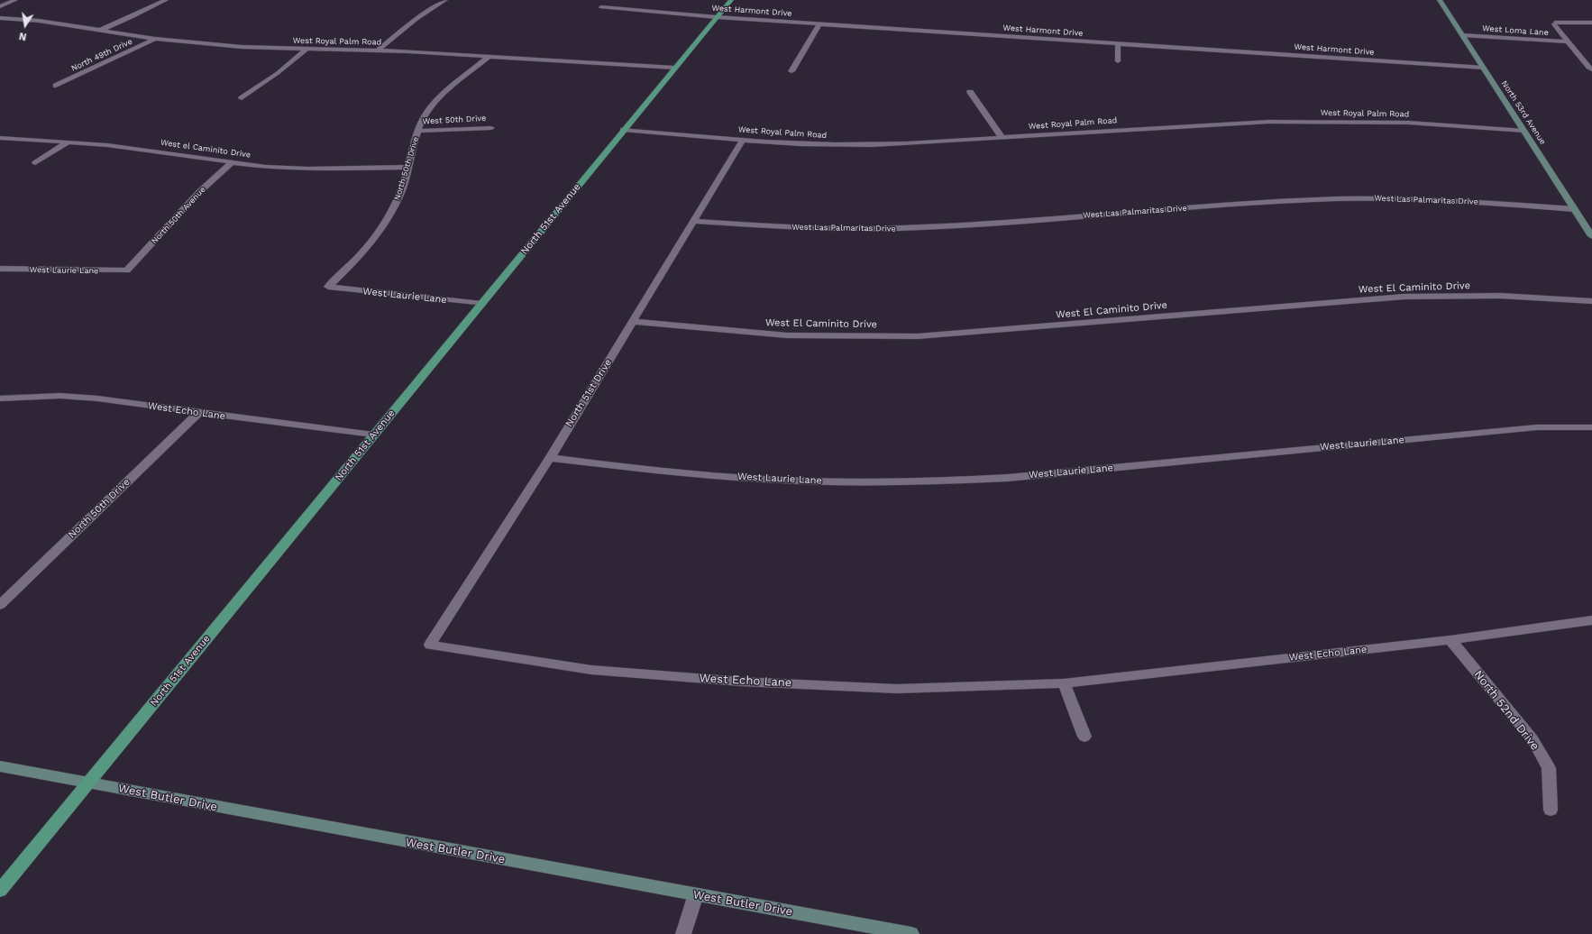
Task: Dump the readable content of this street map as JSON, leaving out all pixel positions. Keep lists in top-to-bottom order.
{
  "streets": {
    "main road": ["North 51st Avenue"],
    "street": [
      "West Harmont Drive",
      "West Loma Lane",
      "West Royal Palm Road",
      "North 49th Drive",
      "North 53rd Avenue",
      "West 50th Drive",
      "West el Caminito Drive",
      "North 50th Drive",
      "West Las Palmaritas Drive",
      "North 50th Avenue",
      "West Laurie Lane",
      "West El Caminito Drive",
      "North 51st Drive",
      "West Echo Lane",
      "North 52nd Drive",
      "West Butler Drive"
    ]
  },
  "crossings": [
    ["West Harmont Drive", "North 53rd Avenue"],
    ["West Harmont Drive", "North 51st Avenue"],
    ["West Loma Lane", "North 53rd Avenue"],
    ["West Royal Palm Road", "North 49th Drive"],
    ["West Royal Palm Road", "North 53rd Avenue"],
    ["West Royal Palm Road", "North 50th Drive"],
    ["West Royal Palm Road", "North 51st Avenue"],
    ["West Royal Palm Road", "North 51st Drive"],
    ["North 53rd Avenue", "West Las Palmaritas Drive"],
    ["West 50th Drive", "North 50th Drive"],
    ["West el Caminito Drive", "North 50th Drive"],
    ["West el Caminito Drive", "North 50th Avenue"],
    ["North 50th Drive", "West Laurie Lane"],
    ["North 50th Drive", "West Echo Lane"],
    ["West Las Palmaritas Drive", "North 51st Drive"],
    ["North 50th Avenue", "West Laurie Lane"],
    ["North 51st Avenue", "West Laurie Lane"],
    ["North 51st Avenue", "West Echo Lane"],
    ["North 51st Avenue", "West Butler Drive"],
    ["West Laurie Lane", "North 51st Drive"],
    ["West El Caminito Drive", "North 51st Drive"],
    ["North 51st Drive", "West Echo Lane"],
    ["West Echo Lane", "North 52nd Drive"]
  ],
  "north": "bottom"
}
